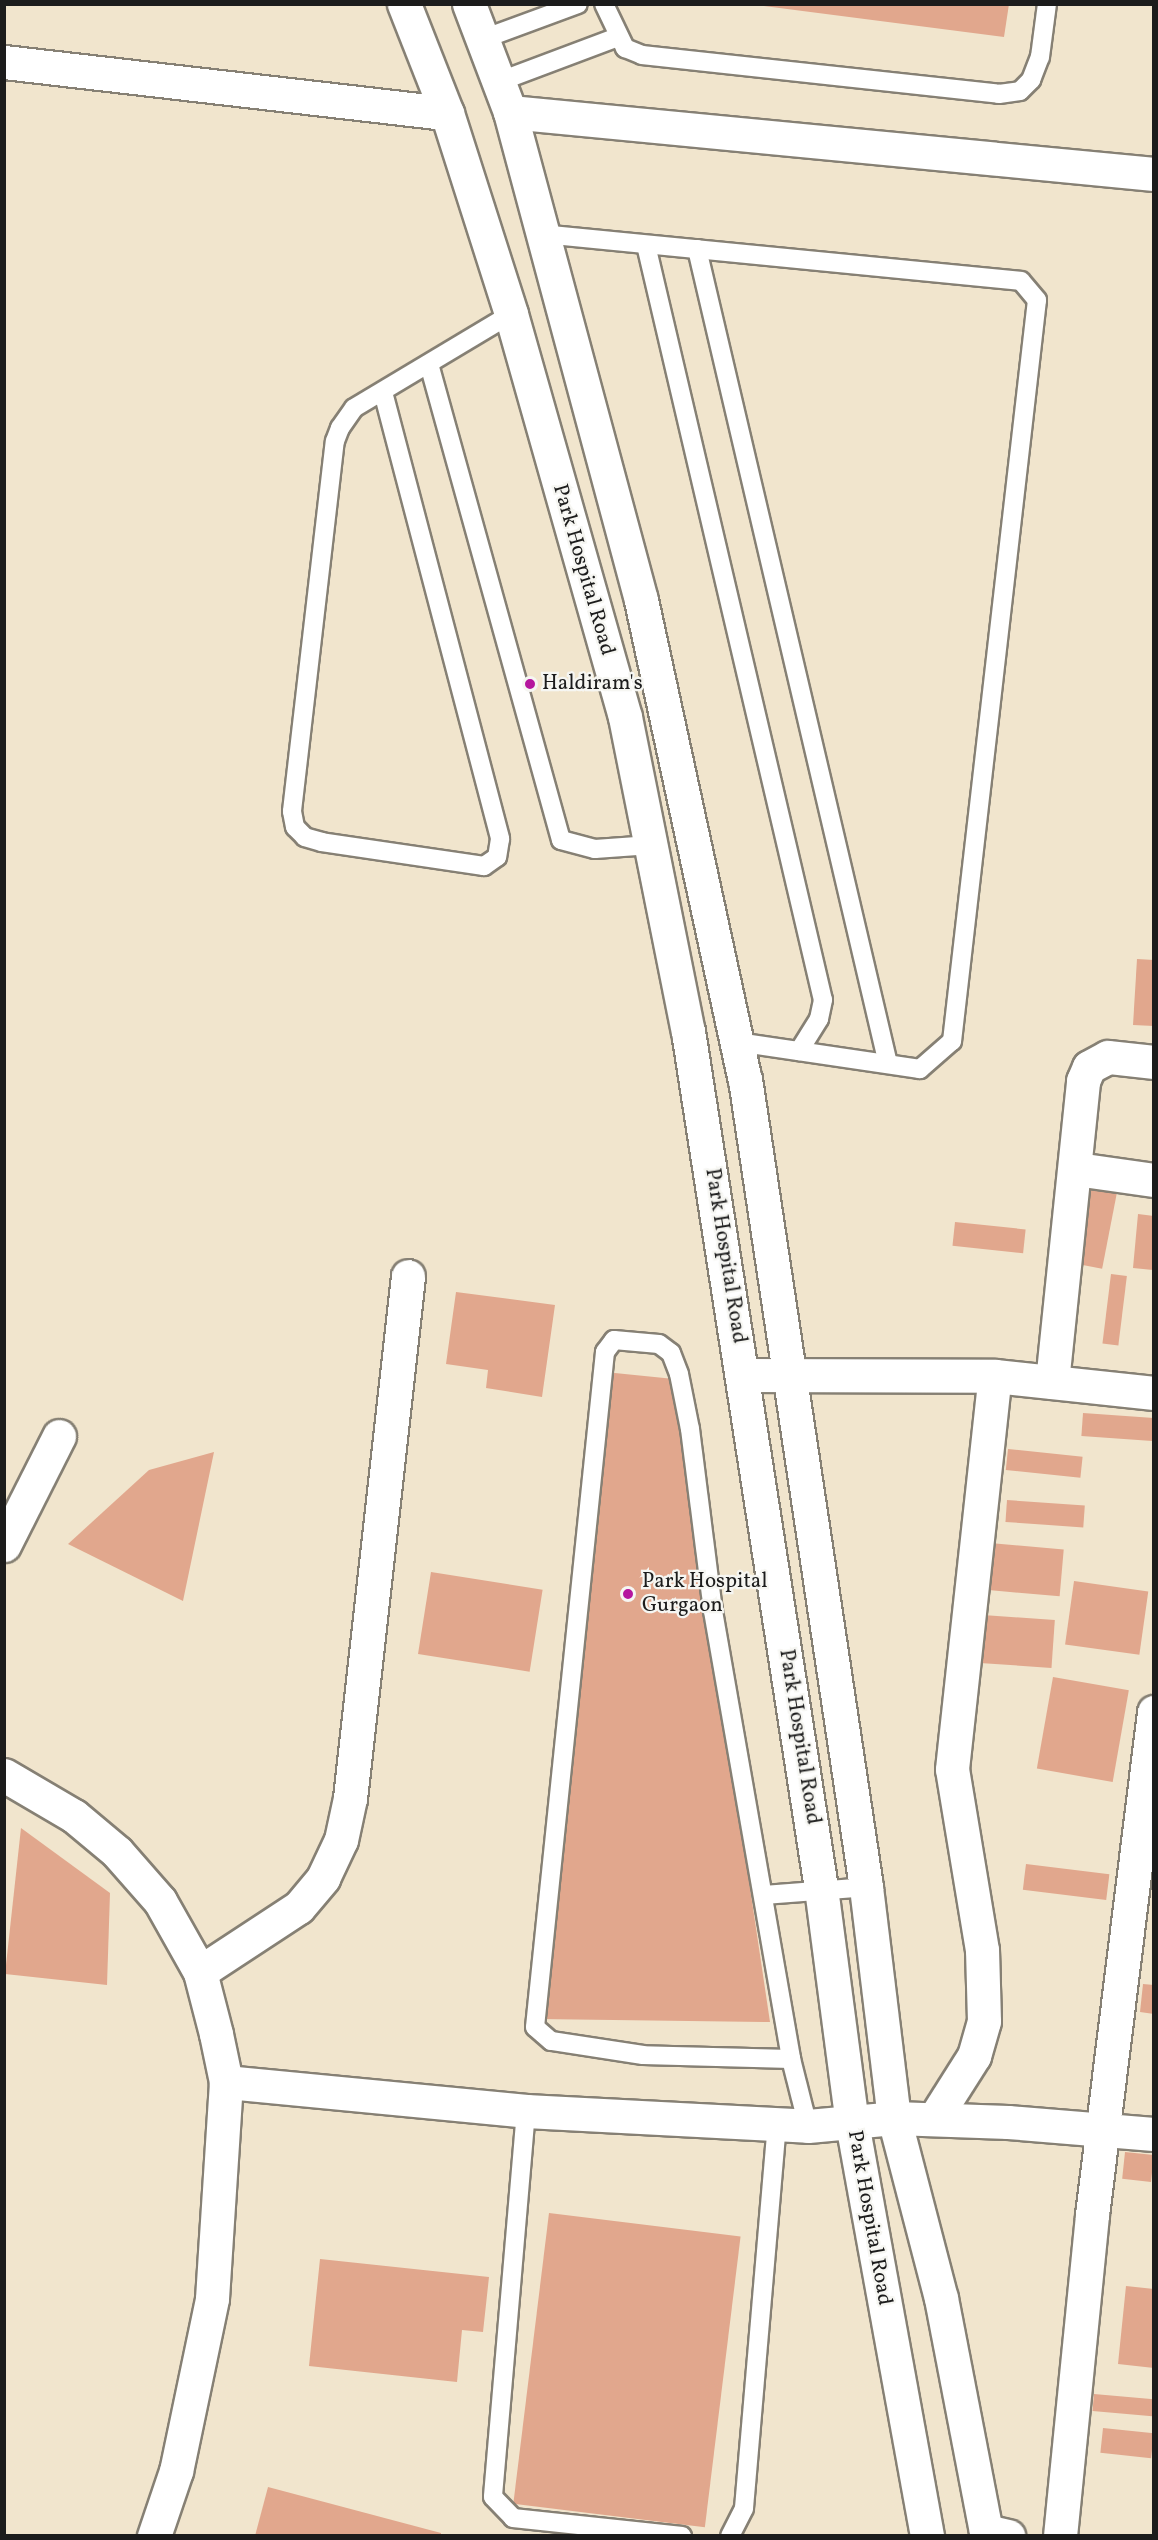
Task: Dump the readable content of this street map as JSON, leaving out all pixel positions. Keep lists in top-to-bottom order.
{
  "streets": {
    "street": ["Park Hospital Road"]
  },
  "places": ["Haldiram's", "Park Hospital Gurgaon"]
}
